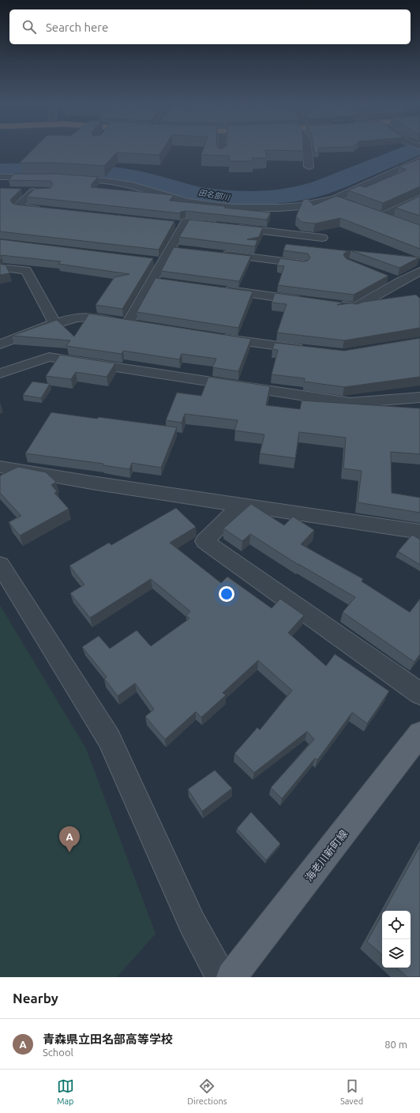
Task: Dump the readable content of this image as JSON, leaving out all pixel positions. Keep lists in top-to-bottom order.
{
  "streets": {
    "main road": ["海老川新町線"]
  },
  "water": ["田名部川"],
  "page": {
    "search": "Search here",
    "pins": "A",
    "heading": "Nearby",
    "list": [
      {
        "mark": "A",
        "name": "青森県立田名部高等学校",
        "note": "School",
        "value": "80 m"
      }
    ],
    "nav": ["Map", "Directions", "Saved"]
  }
}
